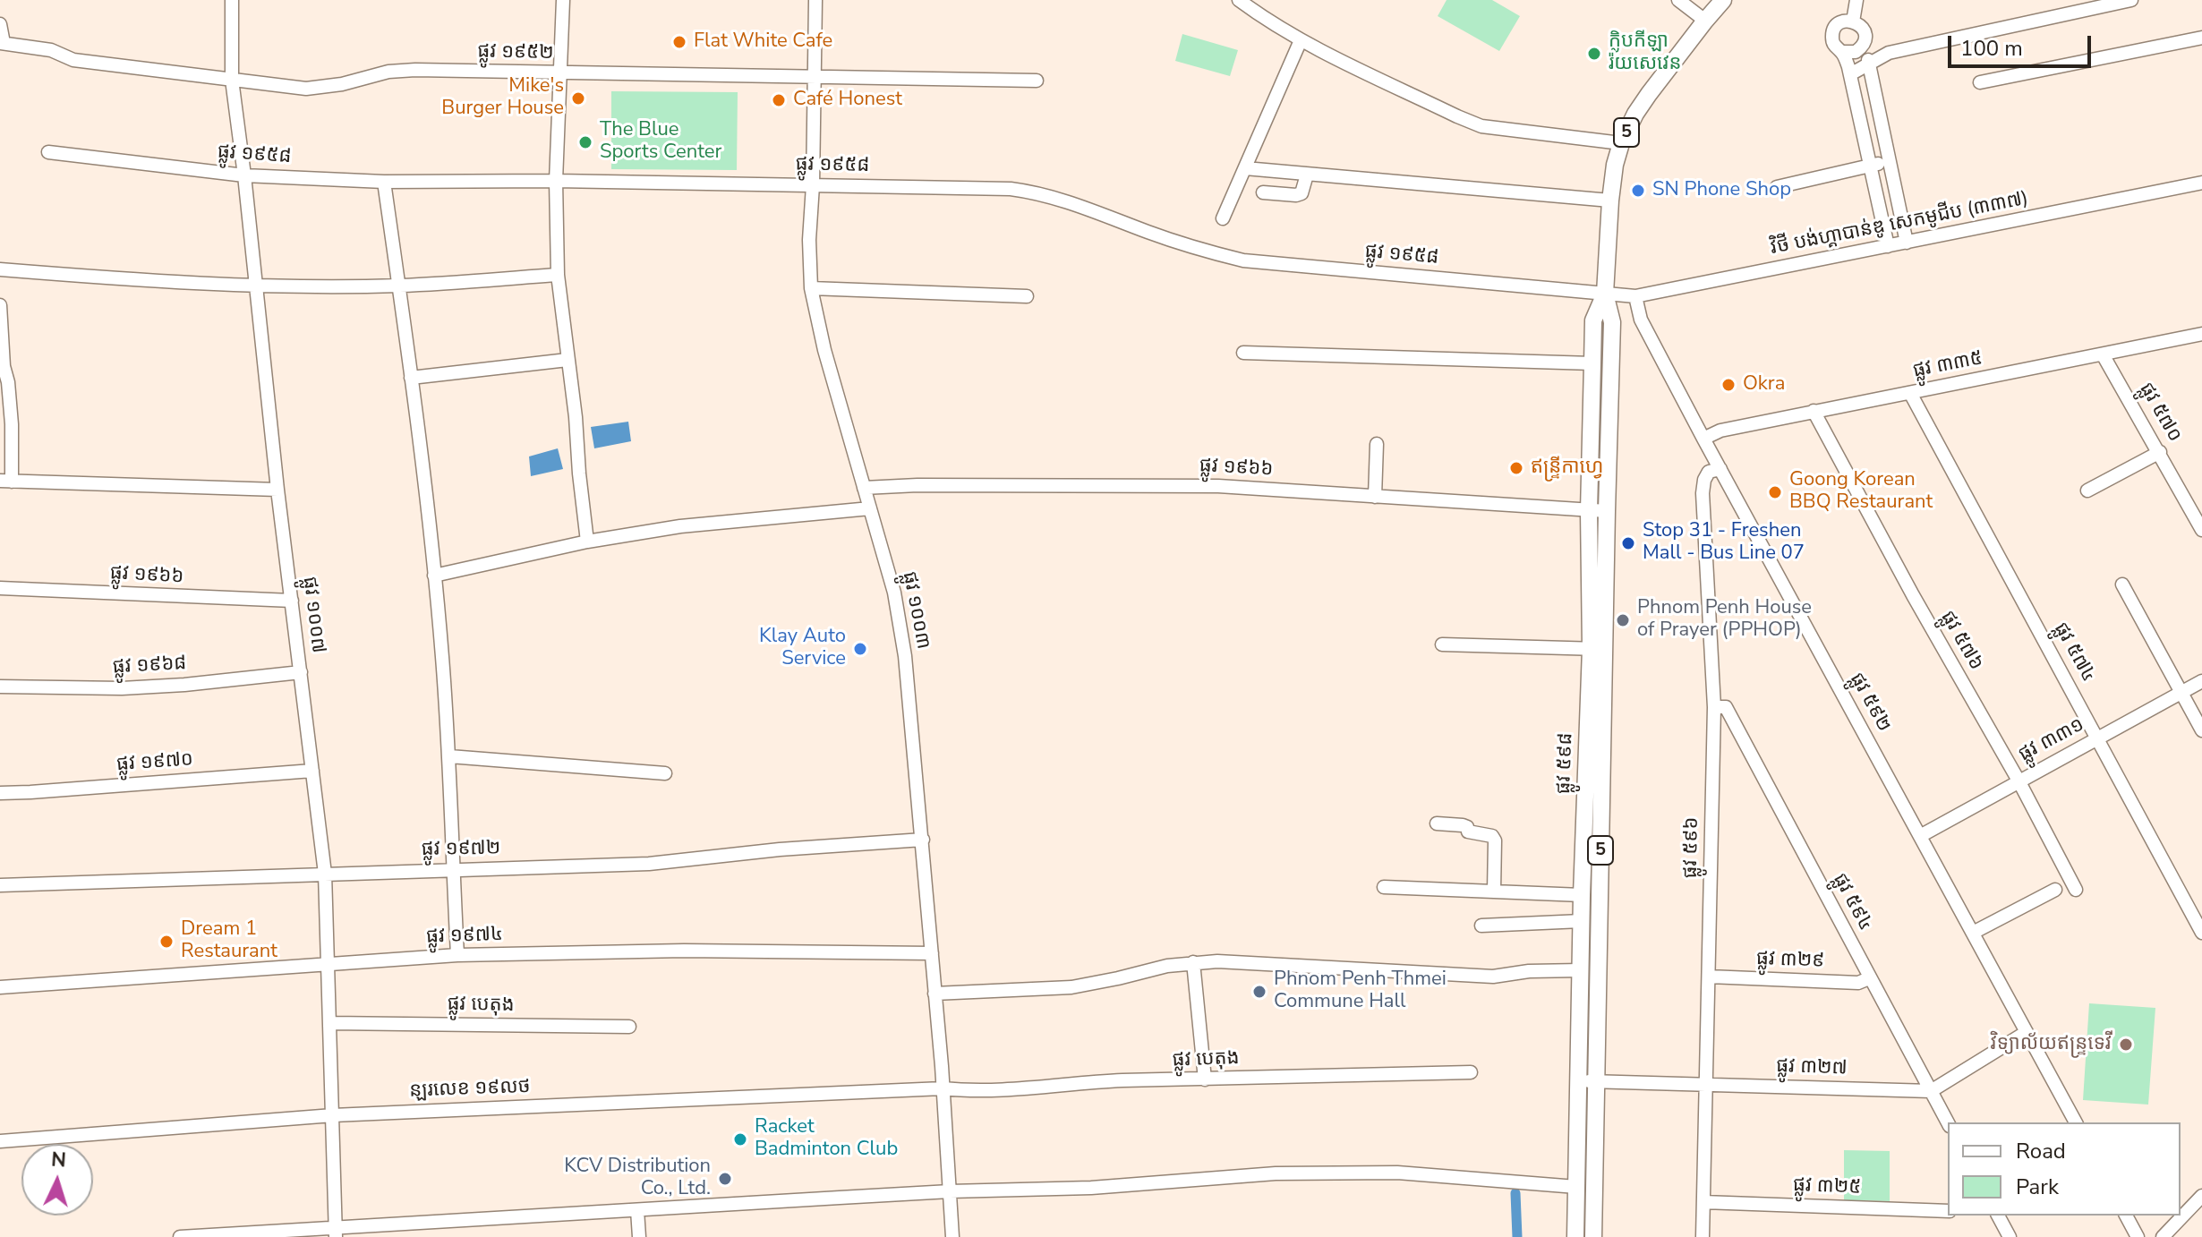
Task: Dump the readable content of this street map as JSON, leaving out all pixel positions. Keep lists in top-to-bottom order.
{
  "streets": {
    "main road": ["5", "ផ្លូវ ៥៩៨"],
    "street": [
      "ផ្លូវ ១៩៥២",
      "ផ្លូវ ១៩៥៨",
      "វិថី បង់ហ្គាបាន់ឌូ សេកមូជីប (៣៣៧)",
      "ផ្លូវ ៣៣៥",
      "ផ្លូវ ៥៧០",
      "ផ្លូវ ១៩៦៦",
      "ផ្លូវ ១០០៣",
      "ផ្លូវ ១០០៧",
      "ផ្លូវ ៥៧៦",
      "ផ្លូវ ៥៧៤",
      "ផ្លូវ ១៩៦៨",
      "ផ្លូវ ៥៩២",
      "ផ្លូវ ៣៣១",
      "ផ្លូវ ១៩៧០",
      "ផ្លូវ ៥៩៦",
      "ផ្លូវ ១៩៧២",
      "ផ្លូវ ៥៩៤",
      "ផ្លូវ ១៩៧៤",
      "ផ្លូវ ៣២៩",
      "ផ្លូវ បេតុង",
      "ផ្លូវ ៣២៧",
      "ន្ឡរលេខ ១៩លថ",
      "ផ្លូវ ៣២៥"
    ]
  },
  "crossings": [
    ["ផ្លូវ ១៩៥២", "ផ្លូវ ១០០៣"],
    ["ផ្លូវ ១៩៥២", "ផ្លូវ ១០០៧"],
    ["ផ្លូវ ១៩៥៨", "វិថី បង់ហ្គាបាន់ឌូ សេកមូជីប (៣៣៧)"],
    ["ផ្លូវ ១៩៥៨", "ផ្លូវ ១០០៣"],
    ["ផ្លូវ ១៩៥៨", "ផ្លូវ ១០០៧"],
    ["ផ្លូវ ១៩៥៨", "ផ្លូវ ៥៩៨"],
    ["វិថី បង់ហ្គាបាន់ឌូ សេកមូជីប (៣៣៧)", "ផ្លូវ ៥៩២"],
    ["វិថី បង់ហ្គាបាន់ឌូ សេកមូជីប (៣៣៧)", "ផ្លូវ ៥៩៨"],
    ["ផ្លូវ ៣៣៥", "ផ្លូវ ៥៧០"],
    ["ផ្លូវ ៣៣៥", "ផ្លូវ ៥៧៦"],
    ["ផ្លូវ ៣៣៥", "ផ្លូវ ៥៧៤"],
    ["ផ្លូវ ៣៣៥", "ផ្លូវ ៥៩២"],
    ["ផ្លូវ ១៩៦៦", "ផ្លូវ ១០០៣"],
    ["ផ្លូវ ១៩៦៦", "ផ្លូវ ១០០៧"],
    ["ផ្លូវ ១៩៦៦", "ផ្លូវ ៥៩៨"],
    ["ផ្លូវ ១០០៣", "ផ្លូវ ១៩៧២"],
    ["ផ្លូវ ១០០៣", "ផ្លូវ ១៩៧៤"],
    ["ផ្លូវ ១០០៣", "ផ្លូវ បេតុង"],
    ["ផ្លូវ ១០០៣", "ន្ឡរលេខ ១៩លថ"],
    ["ផ្លូវ ១០០៧", "ផ្លូវ ១៩៦៨"],
    ["ផ្លូវ ១០០៧", "ផ្លូវ ១៩៧០"],
    ["ផ្លូវ ១០០៧", "ផ្លូវ ១៩៧២"],
    ["ផ្លូវ ១០០៧", "ផ្លូវ ១៩៧៤"],
    ["ផ្លូវ ១០០៧", "ផ្លូវ បេតុង"],
    ["ផ្លូវ ១០០៧", "ន្ឡរលេខ ១៩លថ"],
    ["ផ្លូវ ៥៧៦", "ផ្លូវ ៣៣១"],
    ["ផ្លូវ ៥៧៤", "ផ្លូវ ៣៣១"],
    ["ផ្លូវ ៥៩២", "ផ្លូវ ៣៣១"],
    ["ផ្លូវ ៥៩២", "ផ្លូវ ៥៩៦"],
    ["ផ្លូវ ៥៩៨", "ផ្លូវ ៣២៧"],
    ["ផ្លូវ ៥៩៦", "ផ្លូវ ៥៩៤"],
    ["ផ្លូវ ៥៩៦", "ផ្លូវ ៣២៩"],
    ["ផ្លូវ ៥៩៦", "ផ្លូវ ៣២៧"],
    ["ផ្លូវ ៥៩៦", "ផ្លូវ ៣២៥"],
    ["ផ្លូវ ៥៩៤", "ផ្លូវ ៣២៩"],
    ["ផ្លូវ ៥៩៤", "ផ្លូវ ៣២៧"],
    ["ផ្លូវ បេតុង", "ន្ឡរលេខ ១៩លថ"]
  ],
  "places": [
    "Flat White Cafe",
    "ក្លិបកីឡា រ៉យសេវេន",
    "Mike's Burger House",
    "Café Honest",
    "The Blue Sports Center",
    "SN Phone Shop",
    "Okra",
    "ឥន្ទ្រីកាហ្វេ",
    "Goong Korean BBQ Restaurant",
    "Stop 31 - Freshen Mall - Bus Line 07",
    "Phnom Penh House of Prayer (PPHOP)",
    "Klay Auto Service",
    "Dream 1 Restaurant",
    "Phnom Penh Thmei Commune Hall",
    "វិទ្យាល័យឥន្រ្ទទេវី",
    "Racket Badminton Club",
    "KCV Distribution Co., Ltd."
  ],
  "legend": ["Road", "Park"],
  "scale_bar": "100 m",
  "north": "top"
}
